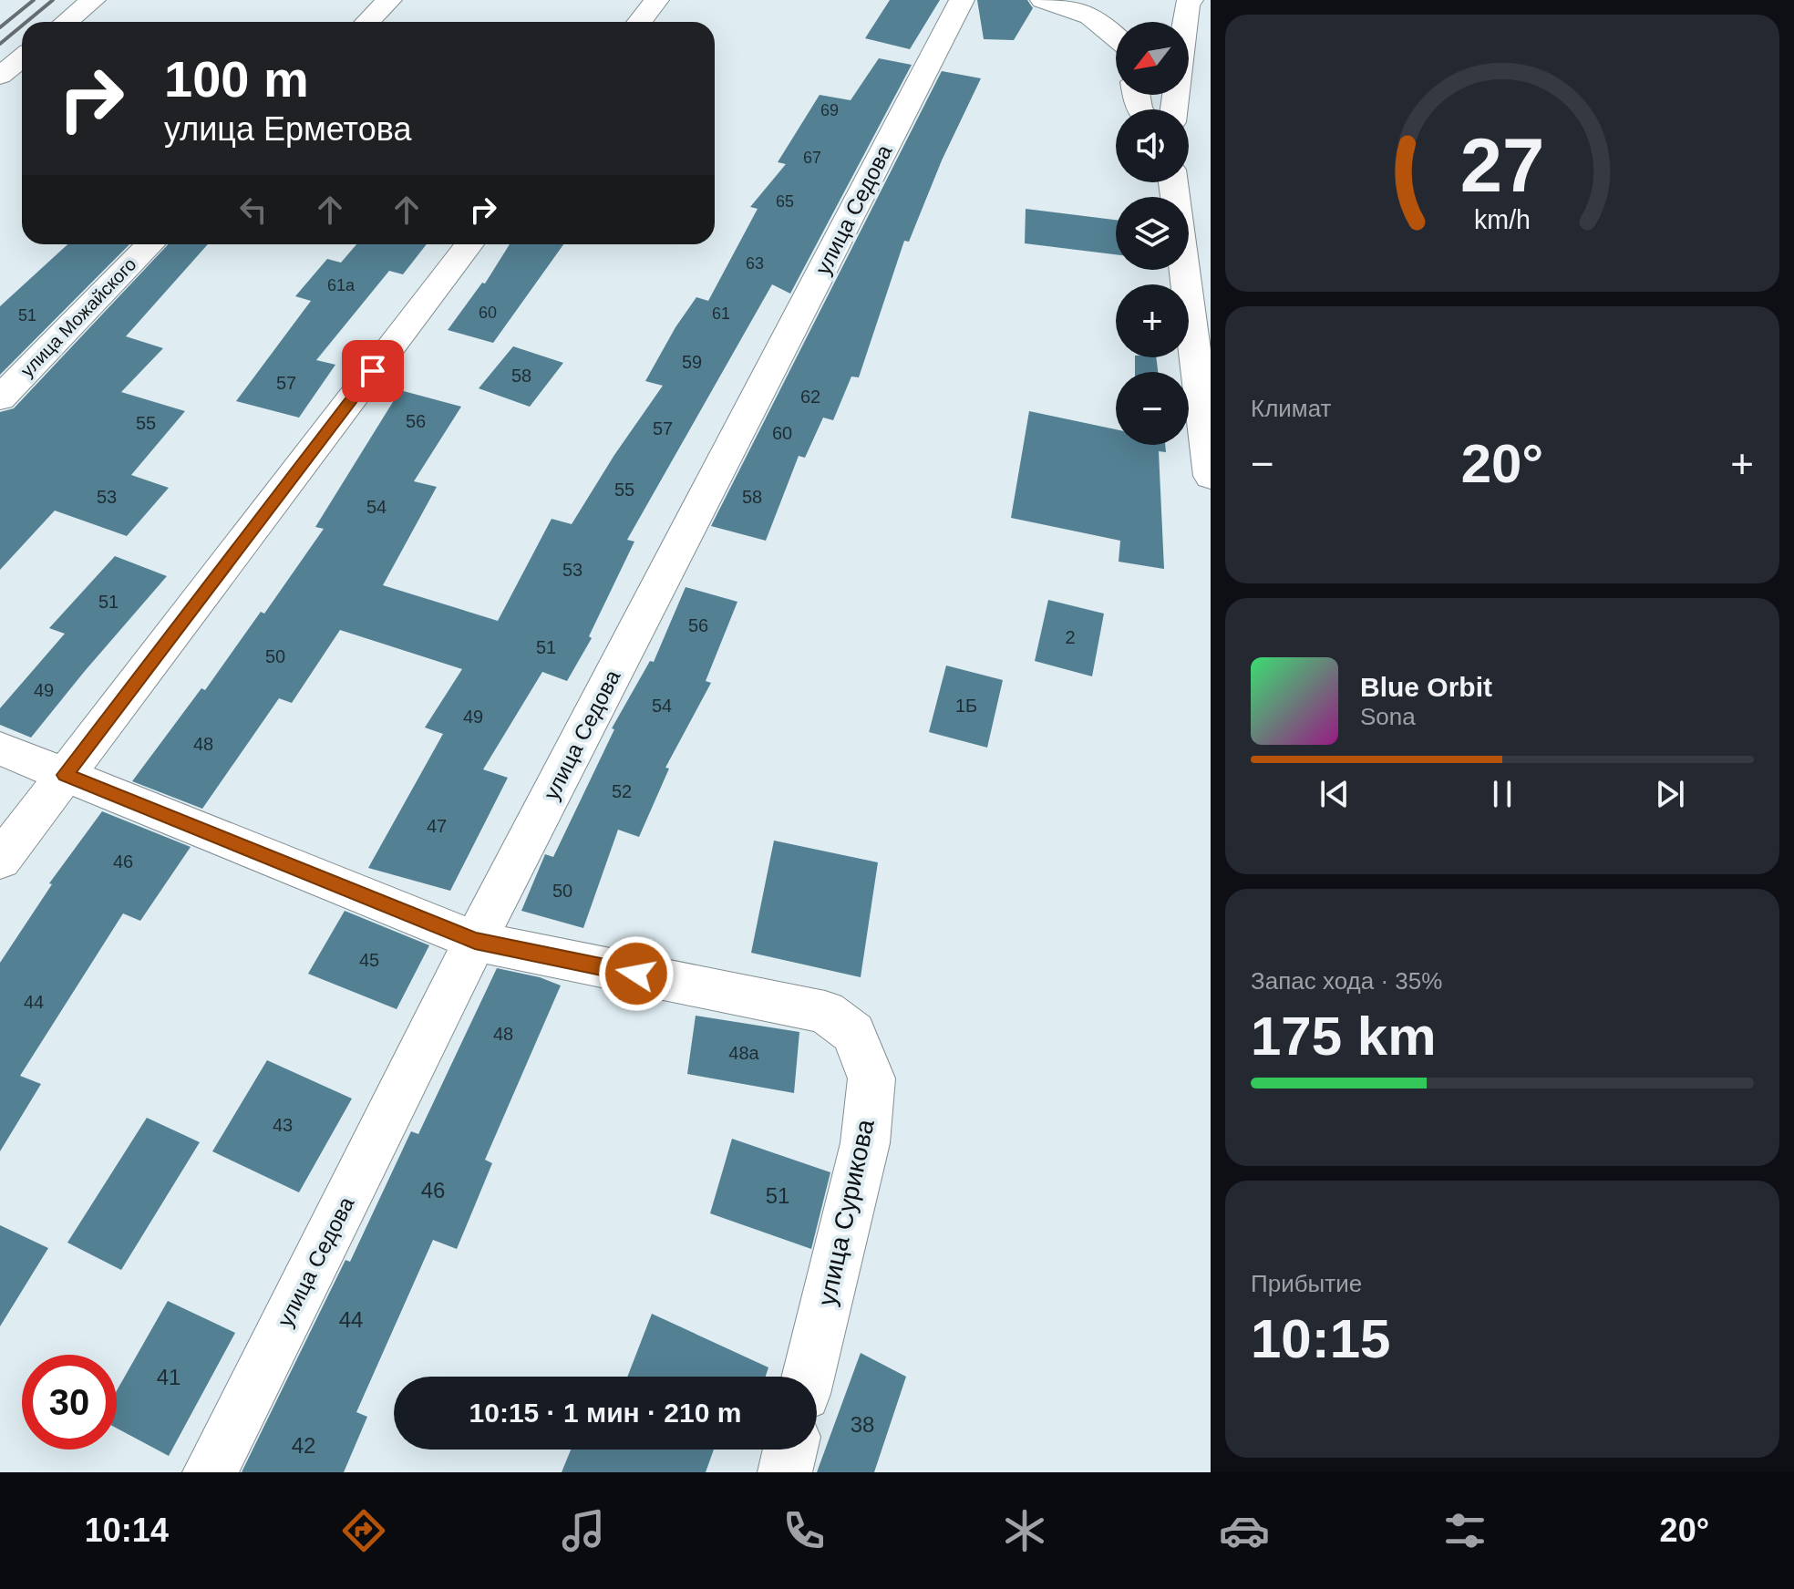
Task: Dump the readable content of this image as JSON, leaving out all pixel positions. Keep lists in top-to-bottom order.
{
  "streets": {
    "street": ["улица Седова", "улица Можайского", "улица Сурикова"]
  },
  "crossings": [
    ["улица Седова", "улица Сурикова"]
  ],
  "house_numbers": [
    "69",
    "67",
    "65",
    "63",
    "61а",
    "60",
    "61",
    "51",
    "59",
    "58",
    "57",
    "62",
    "56",
    "55",
    "57",
    "60",
    "55",
    "53",
    "58",
    "54",
    "53",
    "51",
    "56",
    "2",
    "51",
    "50",
    "49",
    "54",
    "1Б",
    "49",
    "48",
    "52",
    "47",
    "46",
    "50",
    "45",
    "44",
    "48",
    "48а",
    "43",
    "46",
    "51",
    "44",
    "41",
    "38",
    "42"
  ],
  "north": "bottom left",
  "page": {
    "map_buttons": ["+", "−"],
    "turn": ["100 m", "улица Ерметова"],
    "tile": [
      "Климат",
      ["Запас хода · 35%", "175 km"],
      ["Прибытие", "10:15"]
    ],
    "heat": ["−", "20°", "+"],
    "song": ["Blue Orbit", "Sona"],
    "limit": "30",
    "trip": "10:15 · 1 мин · 210 m",
    "tabs": ["10:14", "20°"],
    "gauge": ["27", "km/h"]
  }
}
